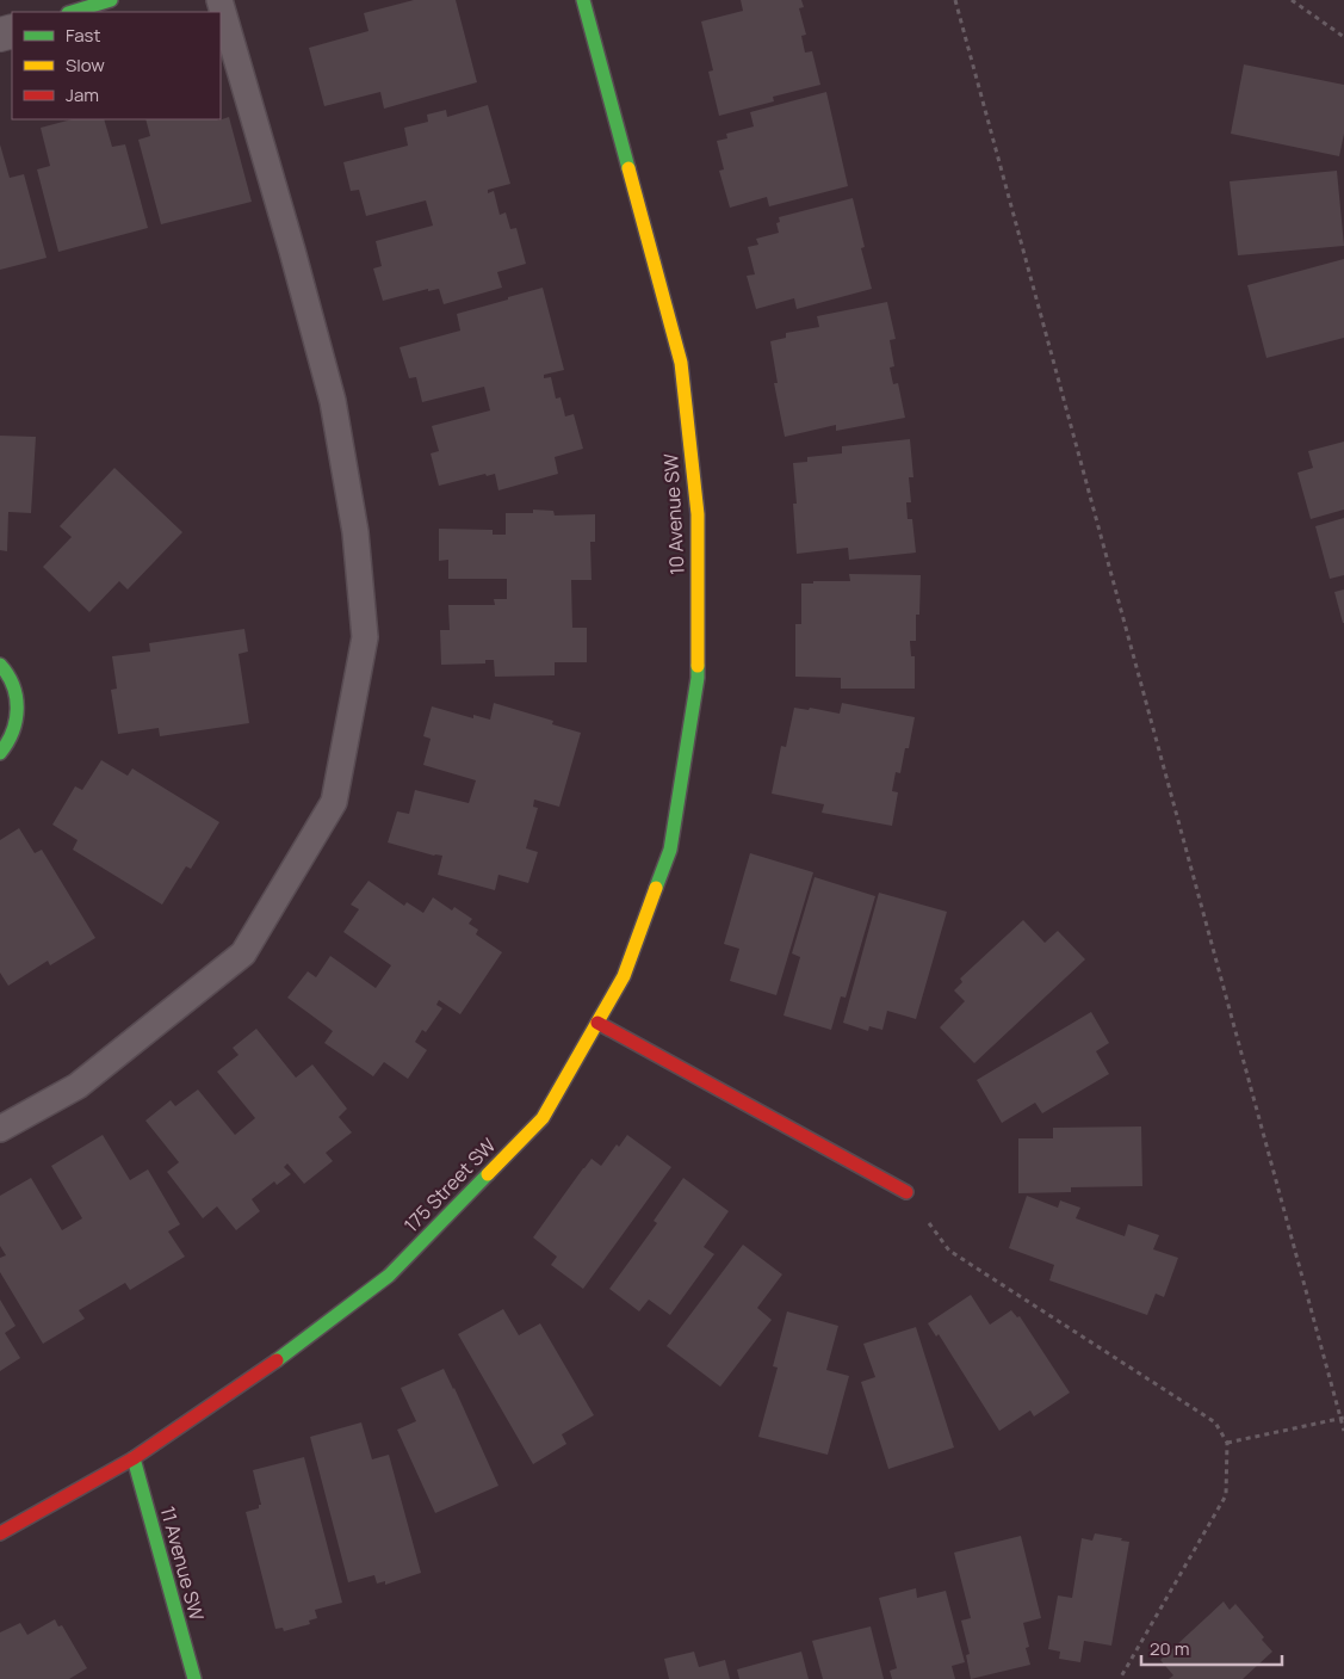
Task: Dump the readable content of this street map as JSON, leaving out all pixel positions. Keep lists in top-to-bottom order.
{
  "streets": {
    "street": ["10 Avenue SW", "175 Street SW", "11 Avenue SW"]
  },
  "crossings": [
    ["10 Avenue SW", "175 Street SW"],
    ["175 Street SW", "11 Avenue SW"]
  ],
  "legend": ["Fast", "Slow", "Jam"],
  "scale_bar": "20 m"
}
